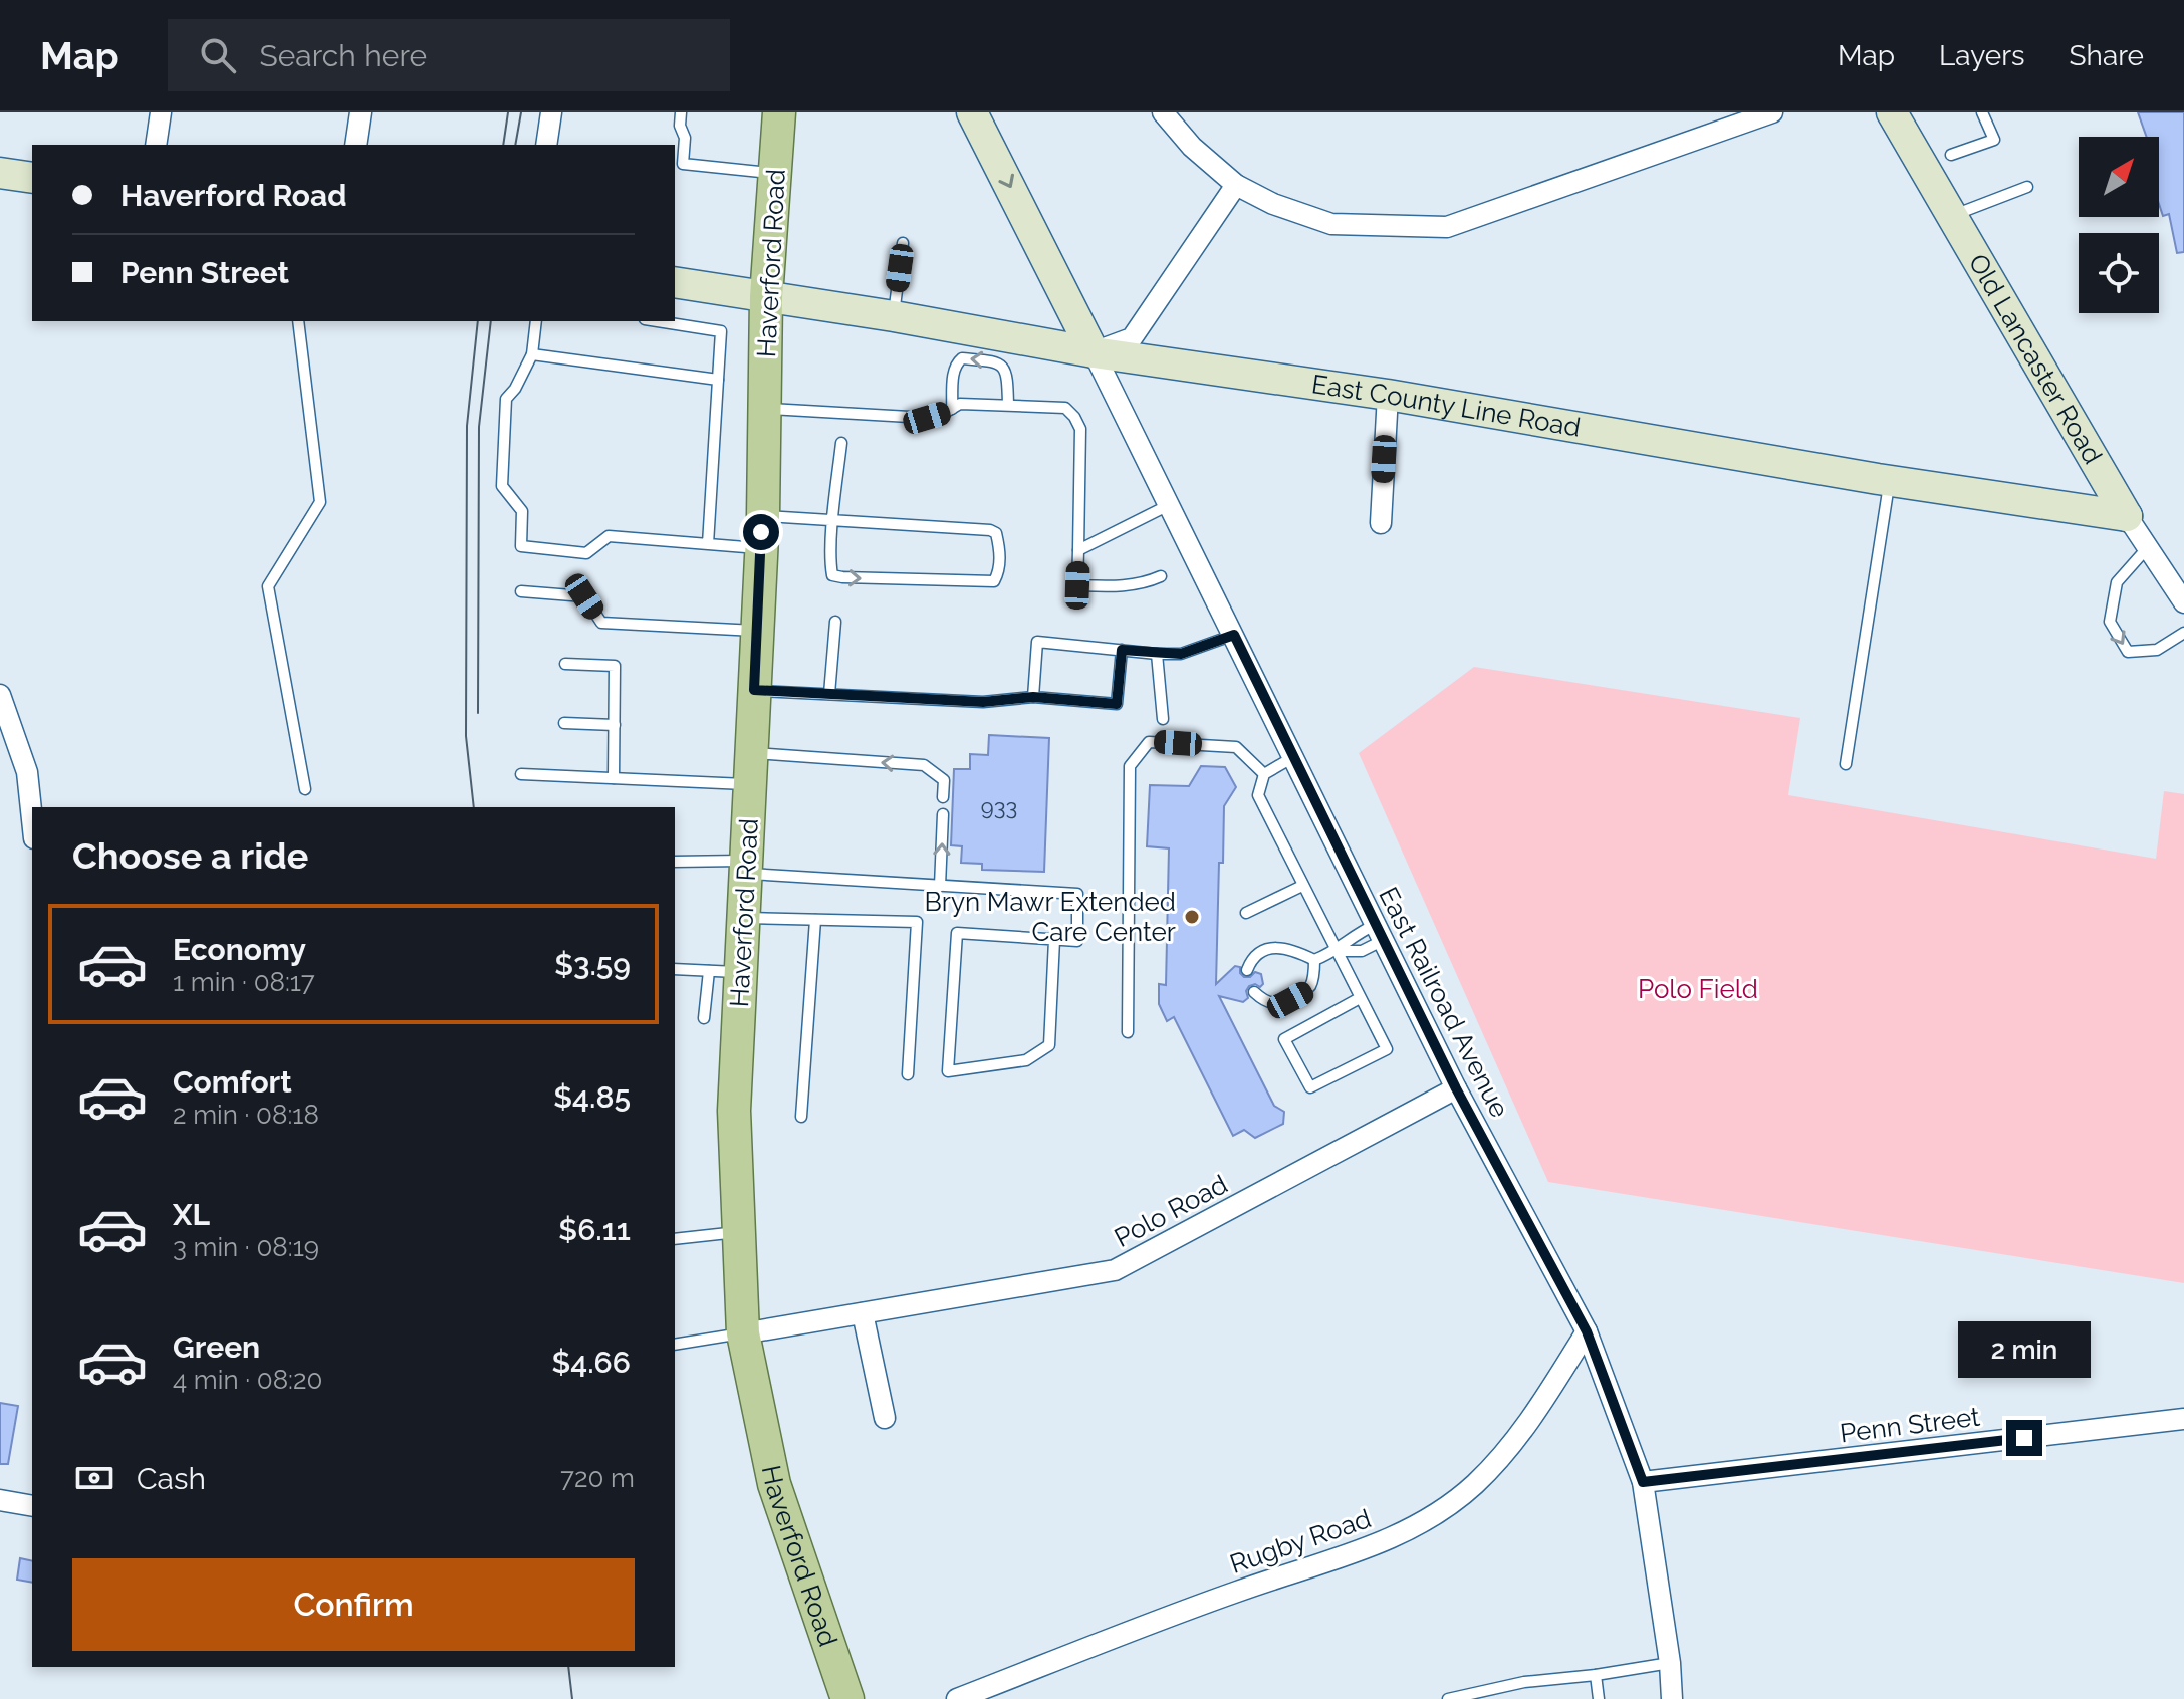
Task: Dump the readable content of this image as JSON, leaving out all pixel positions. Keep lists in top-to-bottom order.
{
  "streets": {
    "main road": ["Haverford Road"],
    "street": [
      "Old Lancaster Road",
      "East County Line Road",
      "East Railroad Avenue",
      "Polo Road",
      "Penn Street",
      "Rugby Road"
    ]
  },
  "crossings": [
    ["Haverford Road", "East County Line Road"],
    ["Haverford Road", "Polo Road"],
    ["Old Lancaster Road", "East County Line Road"],
    ["East County Line Road", "East Railroad Avenue"],
    ["East Railroad Avenue", "Polo Road"],
    ["East Railroad Avenue", "Penn Street"],
    ["East Railroad Avenue", "Rugby Road"]
  ],
  "parks": ["Polo Field"],
  "places": ["Bryn Mawr Extended Care Center"],
  "house_numbers": ["933"],
  "north": "top right",
  "page": {
    "header": "Map",
    "search": "Search here",
    "nav": ["Map", "Layers", "Share"],
    "banner": ["Haverford Road", "Penn Street"],
    "heading": "Choose a ride",
    "list": [
      {
        "name": "Economy",
        "note": "1 min · 08:17",
        "value": "$3.59"
      },
      {
        "name": "Comfort",
        "note": "2 min · 08:18",
        "value": "$4.85"
      },
      {
        "name": "XL",
        "note": "3 min · 08:19",
        "value": "$6.11"
      },
      {
        "name": "Green",
        "note": "4 min · 08:20",
        "value": "$4.66"
      }
    ],
    "bubble": "2 min",
    "pay": ["Cash", "720 m"],
    "buttons": "Confirm"
  }
}
